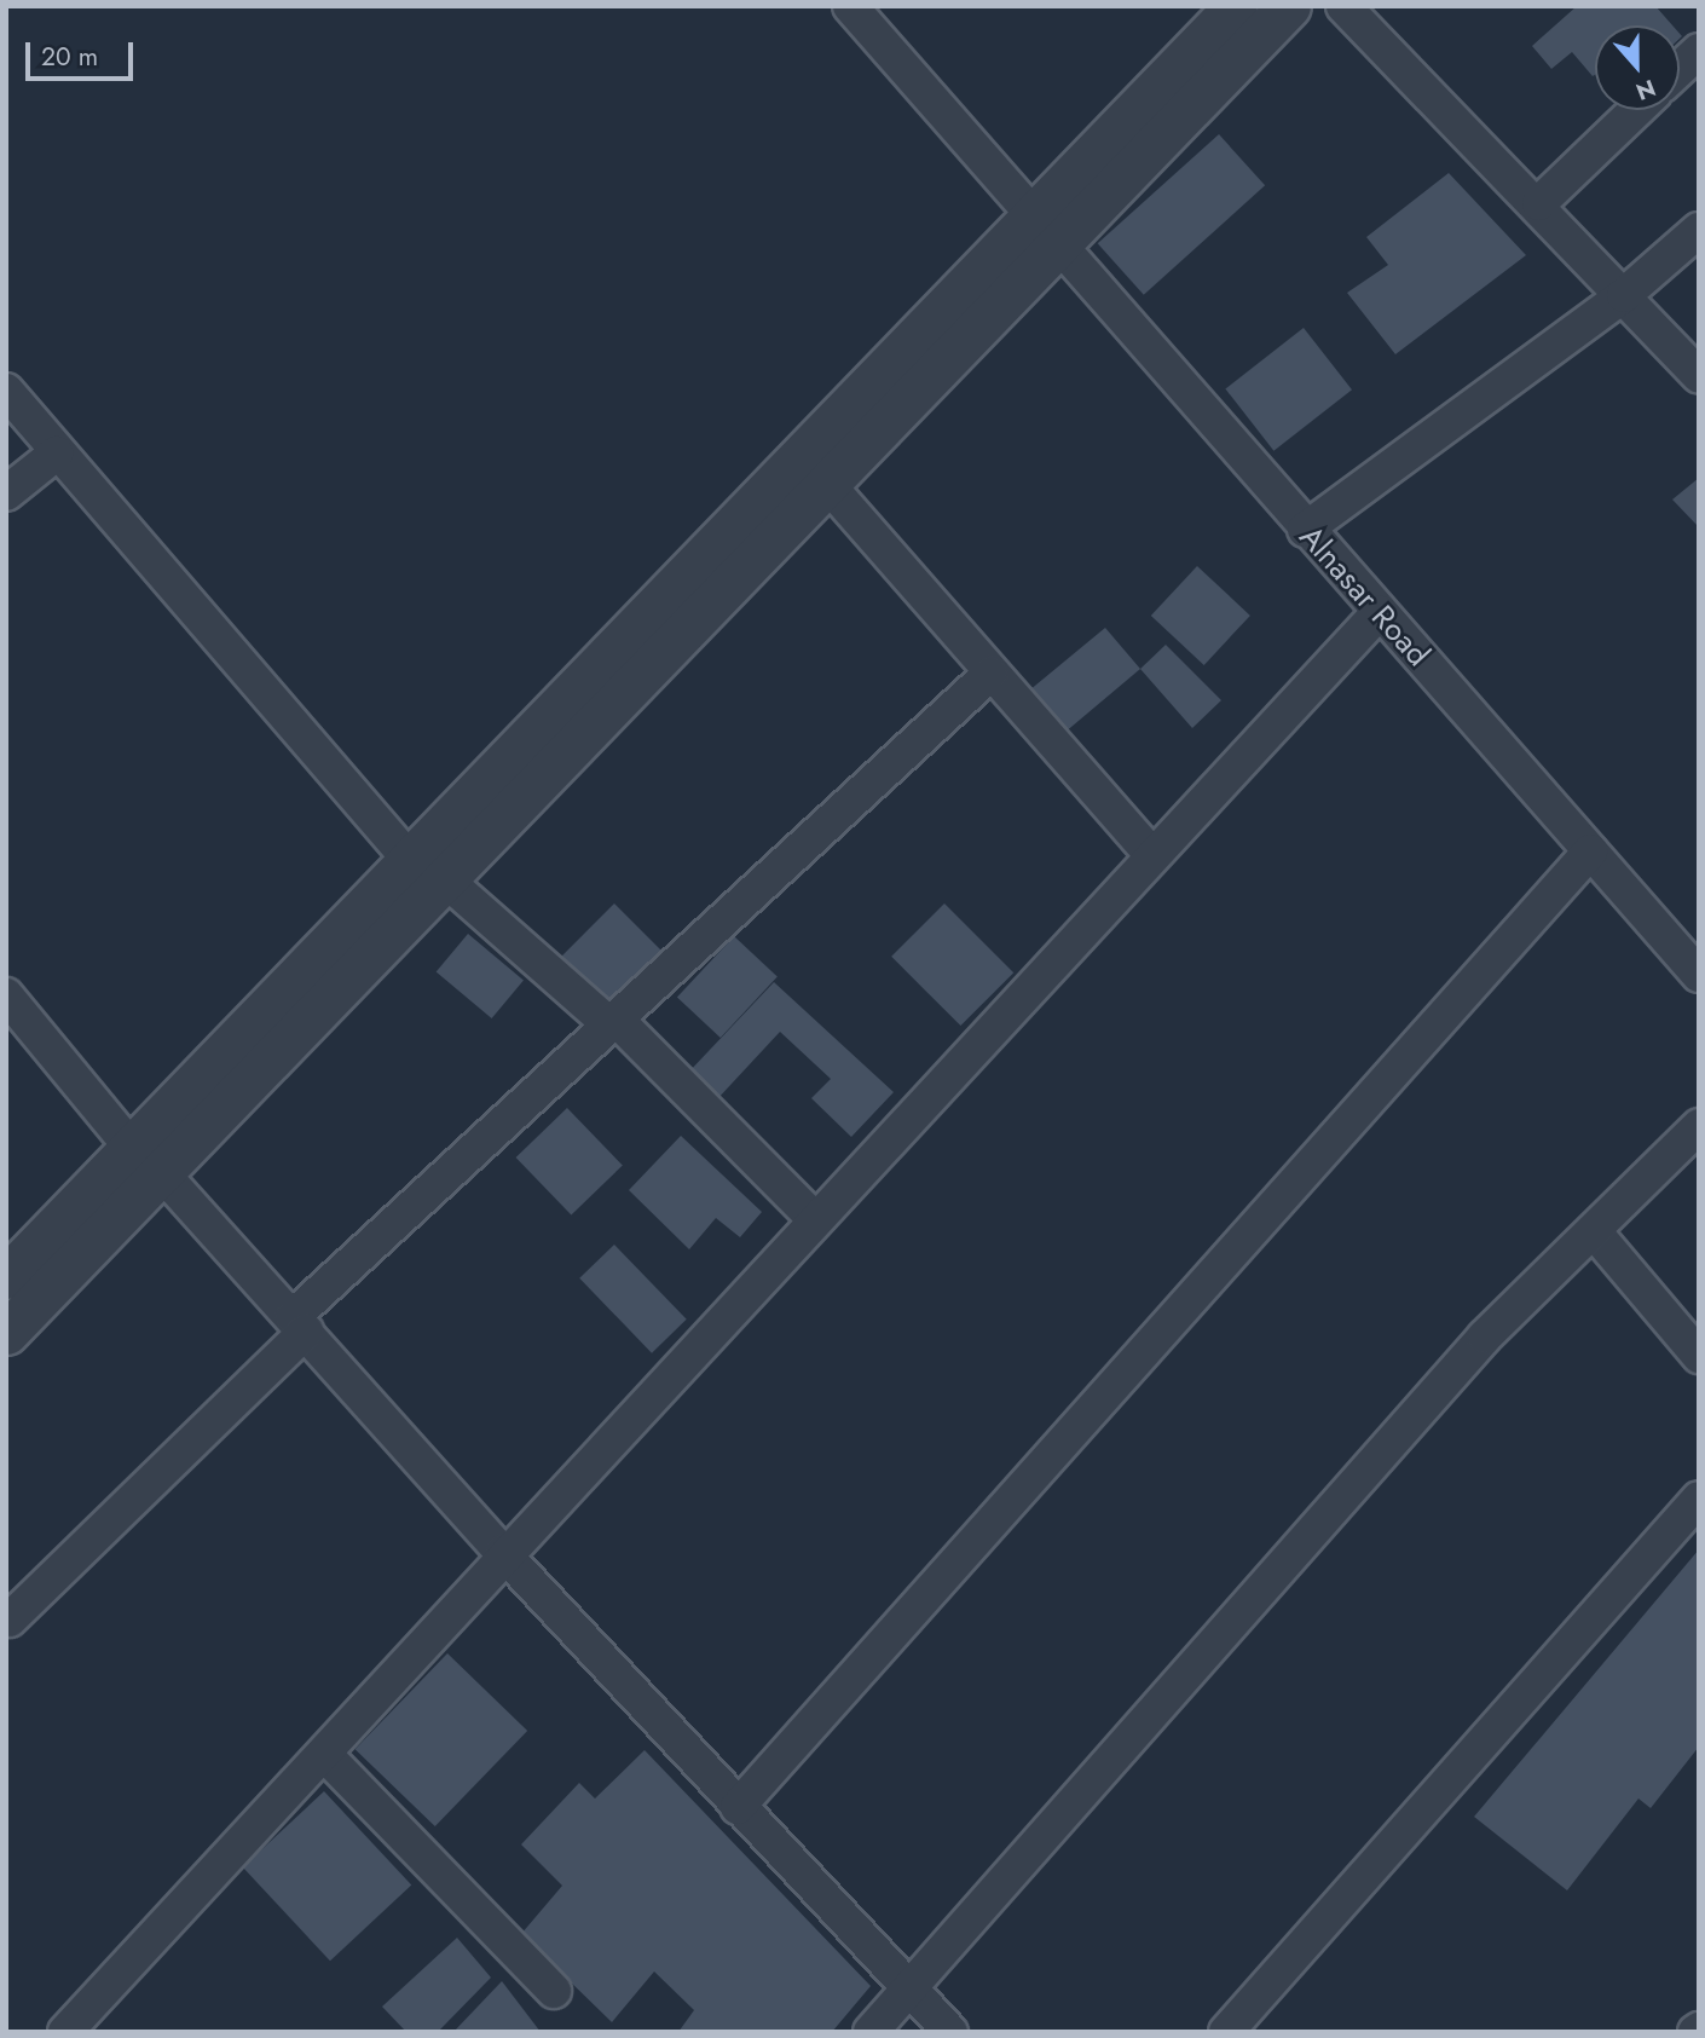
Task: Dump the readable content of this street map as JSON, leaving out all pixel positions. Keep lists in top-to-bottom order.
{
  "streets": {
    "street": ["Alnasar Road"]
  },
  "scale_bar": "20 m",
  "north": "bottom"
}
